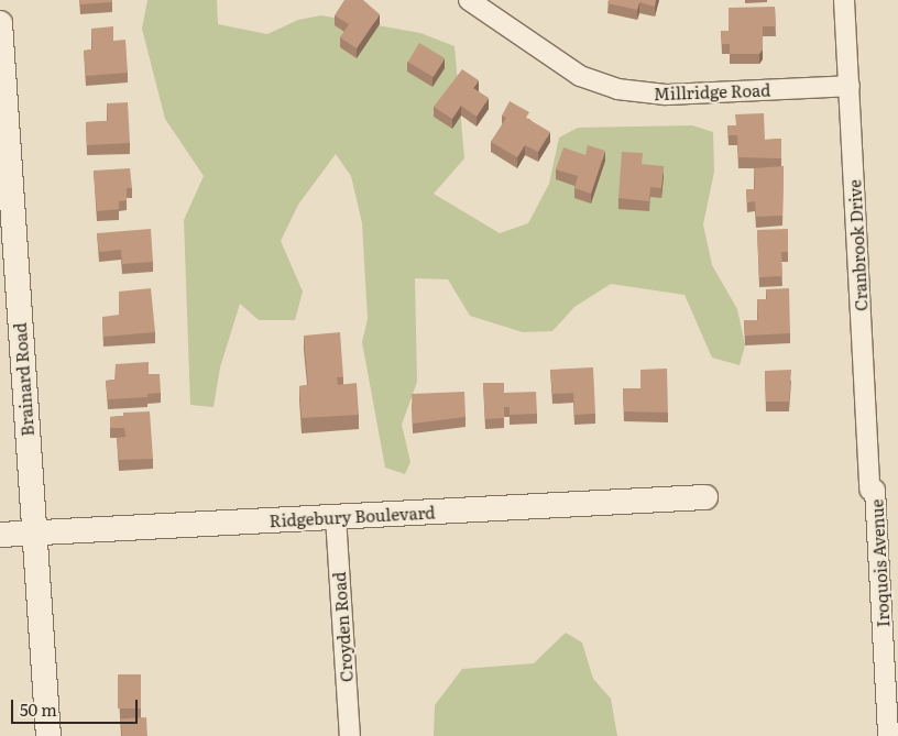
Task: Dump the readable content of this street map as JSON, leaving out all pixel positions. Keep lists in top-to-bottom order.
{
  "streets": {
    "street": [
      "Millridge Road",
      "Cranbrook Drive",
      "Brainard Road",
      "Ridgebury Boulevard",
      "Iroquois Avenue",
      "Croyden Road"
    ]
  },
  "crossings": [
    ["Millridge Road", "Cranbrook Drive"],
    ["Cranbrook Drive", "Iroquois Avenue"],
    ["Brainard Road", "Ridgebury Boulevard"],
    ["Ridgebury Boulevard", "Croyden Road"]
  ],
  "scale_bar": "50 m"
}
